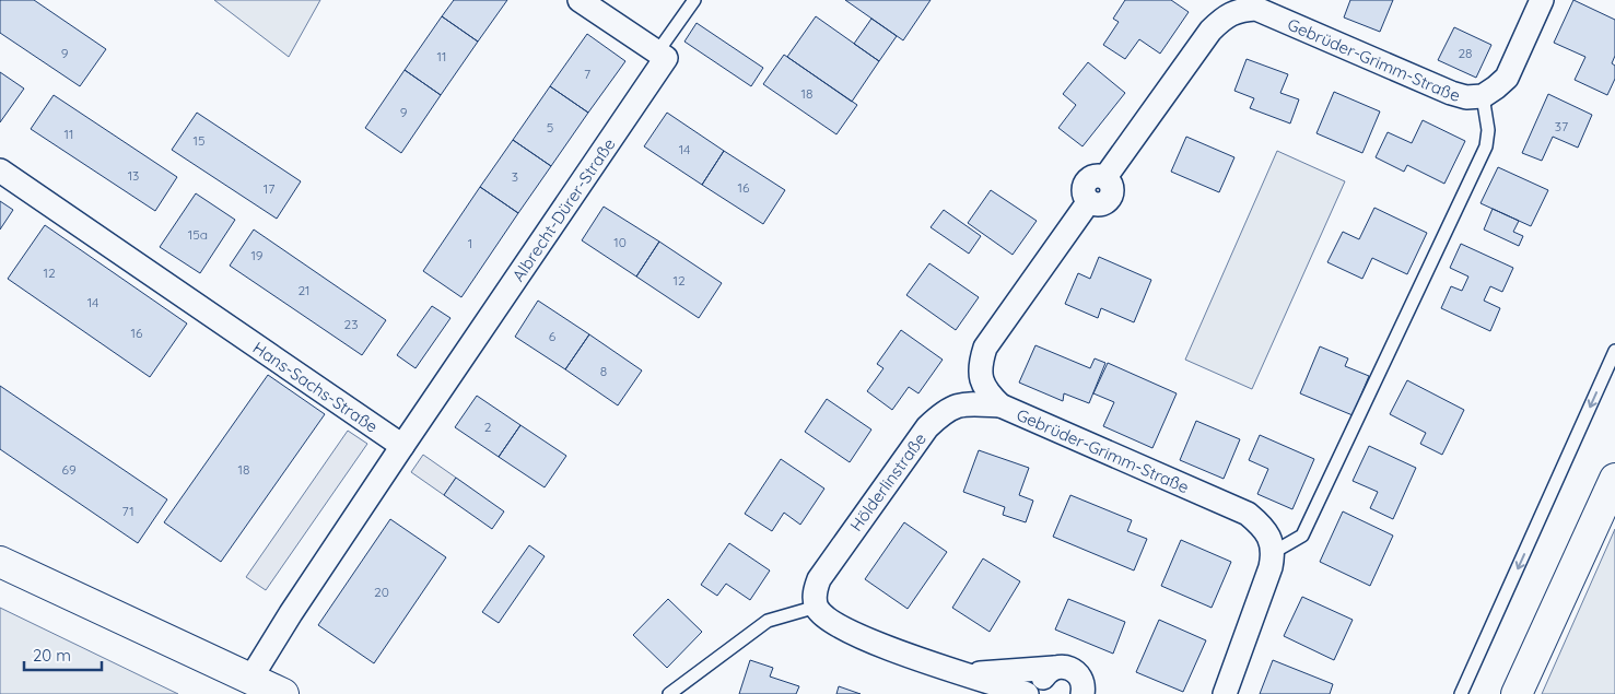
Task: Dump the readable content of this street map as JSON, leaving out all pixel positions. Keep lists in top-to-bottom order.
{
  "streets": {
    "street": [
      "Gebrüder-Grimm-Straße",
      "Albrecht-Dürer-Straße",
      "Hans-Sachs-Straße",
      "Hölderlinstraße"
    ]
  },
  "crossings": [
    ["Gebrüder-Grimm-Straße", "Hölderlinstraße"],
    ["Albrecht-Dürer-Straße", "Hans-Sachs-Straße"]
  ],
  "house_numbers": [
    "9",
    "28",
    "11",
    "7",
    "18",
    "9",
    "37",
    "5",
    "11",
    "15",
    "14",
    "13",
    "3",
    "16",
    "17",
    "15a",
    "10",
    "1",
    "19",
    "12",
    "12",
    "21",
    "14",
    "23",
    "16",
    "6",
    "8",
    "2",
    "69",
    "18",
    "71",
    "20"
  ],
  "scale_bar": "20 m"
}
